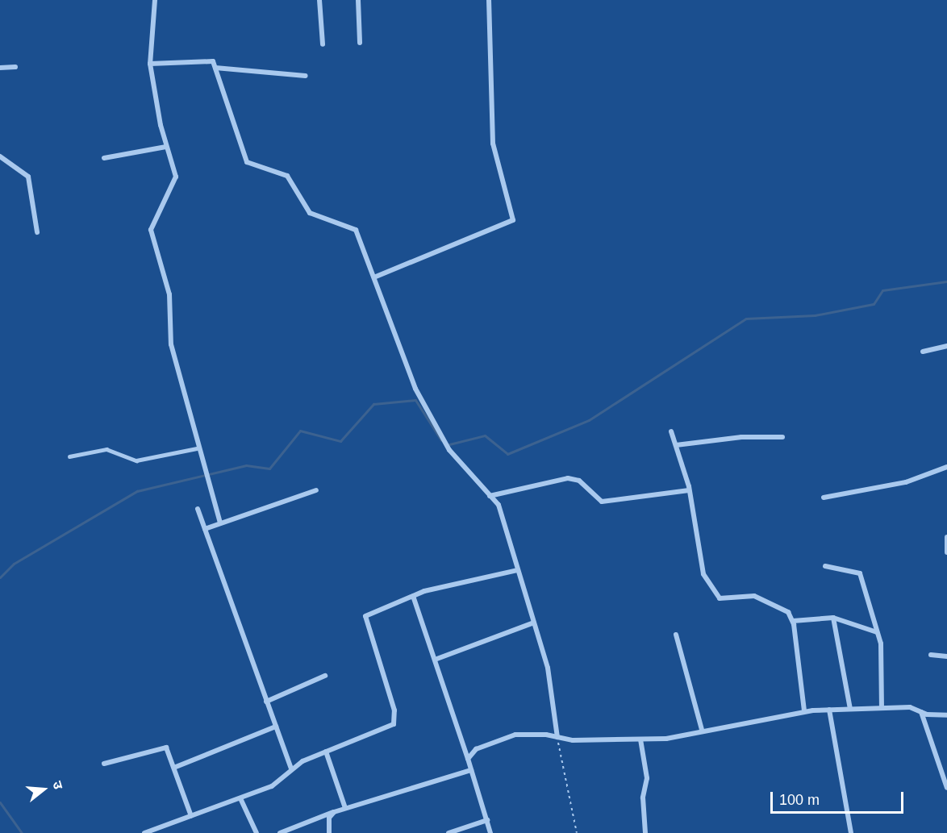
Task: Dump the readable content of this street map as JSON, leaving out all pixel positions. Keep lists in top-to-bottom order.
{
  "scale_bar": "100 m",
  "north": "right"
}
